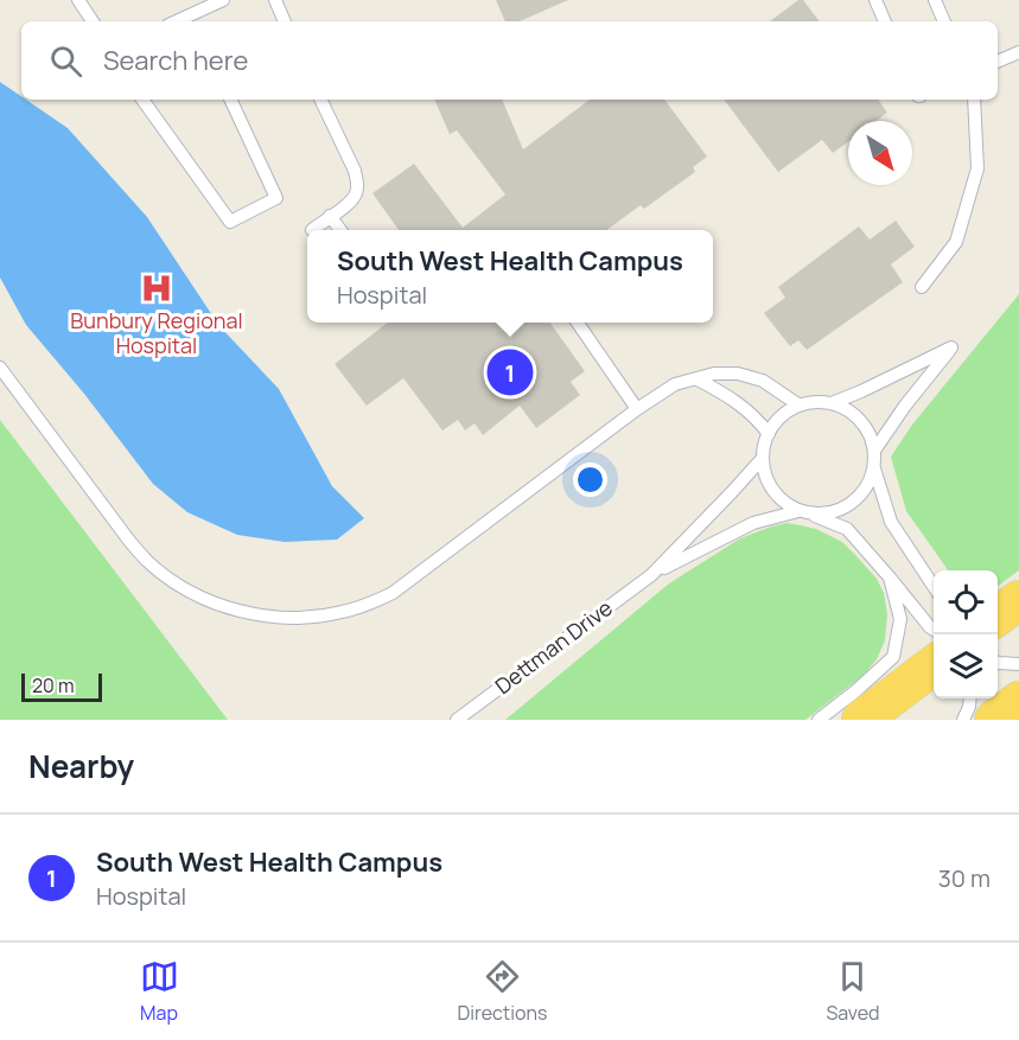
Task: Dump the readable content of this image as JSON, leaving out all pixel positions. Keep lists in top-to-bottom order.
{
  "streets": {
    "lane": ["Dettman Drive"]
  },
  "places": {
    "hospital": ["Bunbury Regional Hospital"]
  },
  "scale_bar": "20 m",
  "north": "bottom right",
  "page": {
    "search": "Search here",
    "popup": ["South West Health Campus", "Hospital"],
    "pins": "1",
    "scale": "20 m",
    "heading": "Nearby",
    "list": [
      {
        "mark": "1",
        "name": "South West Health Campus",
        "note": "Hospital",
        "value": "30 m"
      }
    ],
    "nav": ["Map", "Directions", "Saved"]
  }
}
